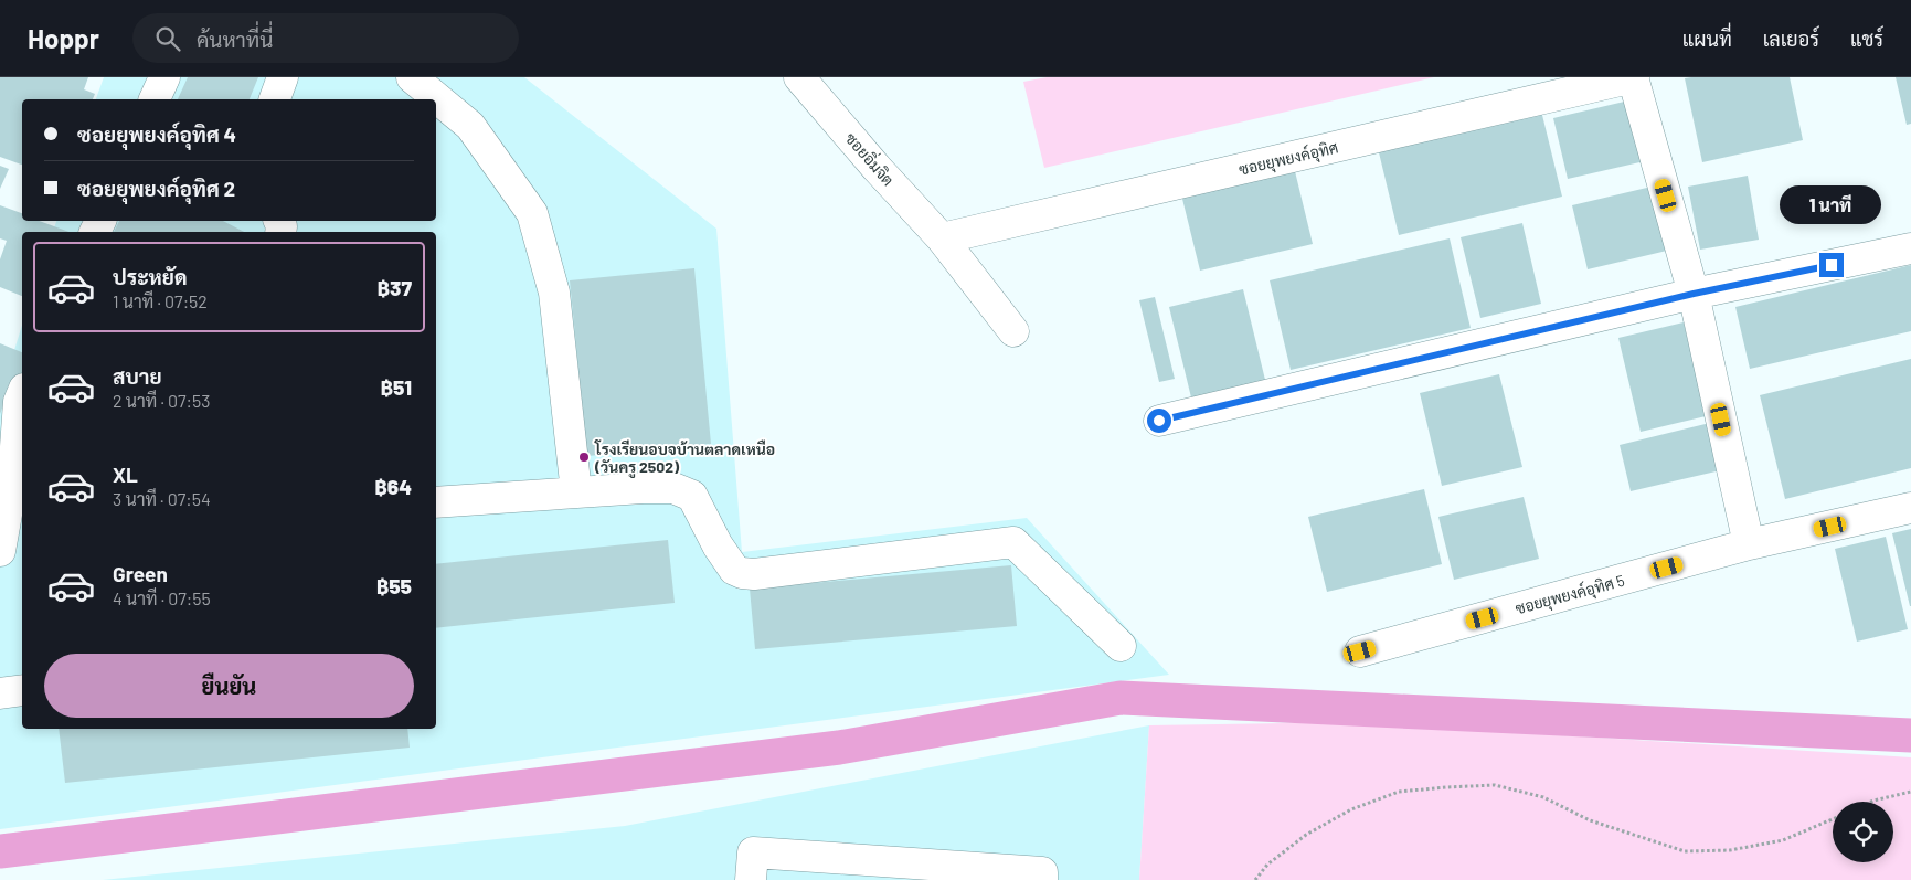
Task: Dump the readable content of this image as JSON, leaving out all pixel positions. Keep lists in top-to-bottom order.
{
  "streets": {
    "street": ["ซอยยุพยงค์อุทิศ", "ซอยอิ่มจิต", "ซอยยุพยงค์อุทิศ 5"]
  },
  "crossings": [
    ["ซอยยุพยงค์อุทิศ", "ซอยอิ่มจิต"]
  ],
  "places": ["โรงเรียนอบจบ้านตลาดเหนือ (วันครู 2502)"],
  "page": {
    "header": "Hoppr",
    "search": "ค้นหาที่นี่",
    "nav": ["แผนที่", "เลเยอร์", "แชร์"],
    "banner": ["ซอยยุพยงค์อุทิศ 4", "ซอยยุพยงค์อุทิศ 2"],
    "bubble": "1 นาที",
    "list": [
      {
        "name": "ประหยัด",
        "note": "1 นาที · 07:52",
        "value": "฿37"
      },
      {
        "name": "สบาย",
        "note": "2 นาที · 07:53",
        "value": "฿51"
      },
      {
        "name": "XL",
        "note": "3 นาที · 07:54",
        "value": "฿64"
      },
      {
        "name": "Green",
        "note": "4 นาที · 07:55",
        "value": "฿55"
      }
    ],
    "buttons": "ยืนยัน"
  }
}
